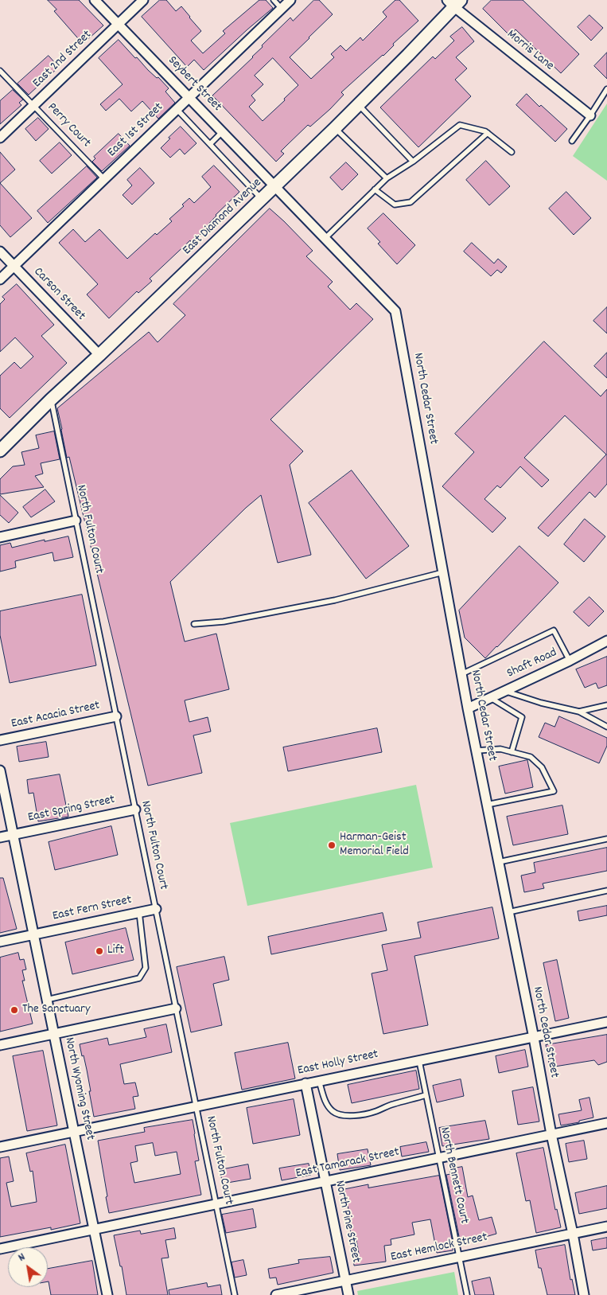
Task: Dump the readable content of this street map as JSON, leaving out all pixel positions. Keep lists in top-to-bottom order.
{
  "streets": {
    "street": [
      "Morris Lane",
      "East 2nd Street",
      "Seybert Street",
      "East 1st Street",
      "East Diamond Avenue",
      "Carson Street",
      "North Cedar Street",
      "Shaft Road",
      "East Acacia Street",
      "East Spring Street",
      "East Fern Street",
      "East Holly Street",
      "North Wyoming Street",
      "East Tamarack Street",
      "North Pine Street",
      "East Hemlock Street"
    ],
    "lane": ["Perry Court", "North Fulton Court", "North Bennett Court"]
  },
  "crossings": [
    ["Morris Lane", "East Diamond Avenue"],
    ["East 2nd Street", "Seybert Street"],
    ["East 2nd Street", "Perry Court"],
    ["Seybert Street", "East 1st Street"],
    ["Seybert Street", "East Diamond Avenue"],
    ["Seybert Street", "North Cedar Street"],
    ["Perry Court", "East 1st Street"],
    ["East 1st Street", "Carson Street"],
    ["East Diamond Avenue", "Carson Street"],
    ["East Diamond Avenue", "North Cedar Street"],
    ["East Diamond Avenue", "North Fulton Court"],
    ["North Cedar Street", "Shaft Road"],
    ["North Cedar Street", "East Holly Street"],
    ["North Cedar Street", "East Tamarack Street"],
    ["North Cedar Street", "East Hemlock Street"],
    ["North Fulton Court", "East Acacia Street"],
    ["North Fulton Court", "East Spring Street"],
    ["North Fulton Court", "East Fern Street"],
    ["North Fulton Court", "East Holly Street"],
    ["North Fulton Court", "East Tamarack Street"],
    ["East Spring Street", "North Wyoming Street"],
    ["East Fern Street", "North Wyoming Street"],
    ["East Holly Street", "North Wyoming Street"],
    ["East Holly Street", "North Bennett Court"],
    ["East Holly Street", "North Pine Street"],
    ["North Wyoming Street", "East Tamarack Street"],
    ["East Tamarack Street", "North Bennett Court"],
    ["East Tamarack Street", "North Pine Street"],
    ["North Bennett Court", "East Hemlock Street"],
    ["North Pine Street", "East Hemlock Street"]
  ],
  "places": ["Harman-Geist Memorial Field", "Lift", "The Sanctuary"],
  "north": "top left"
}
